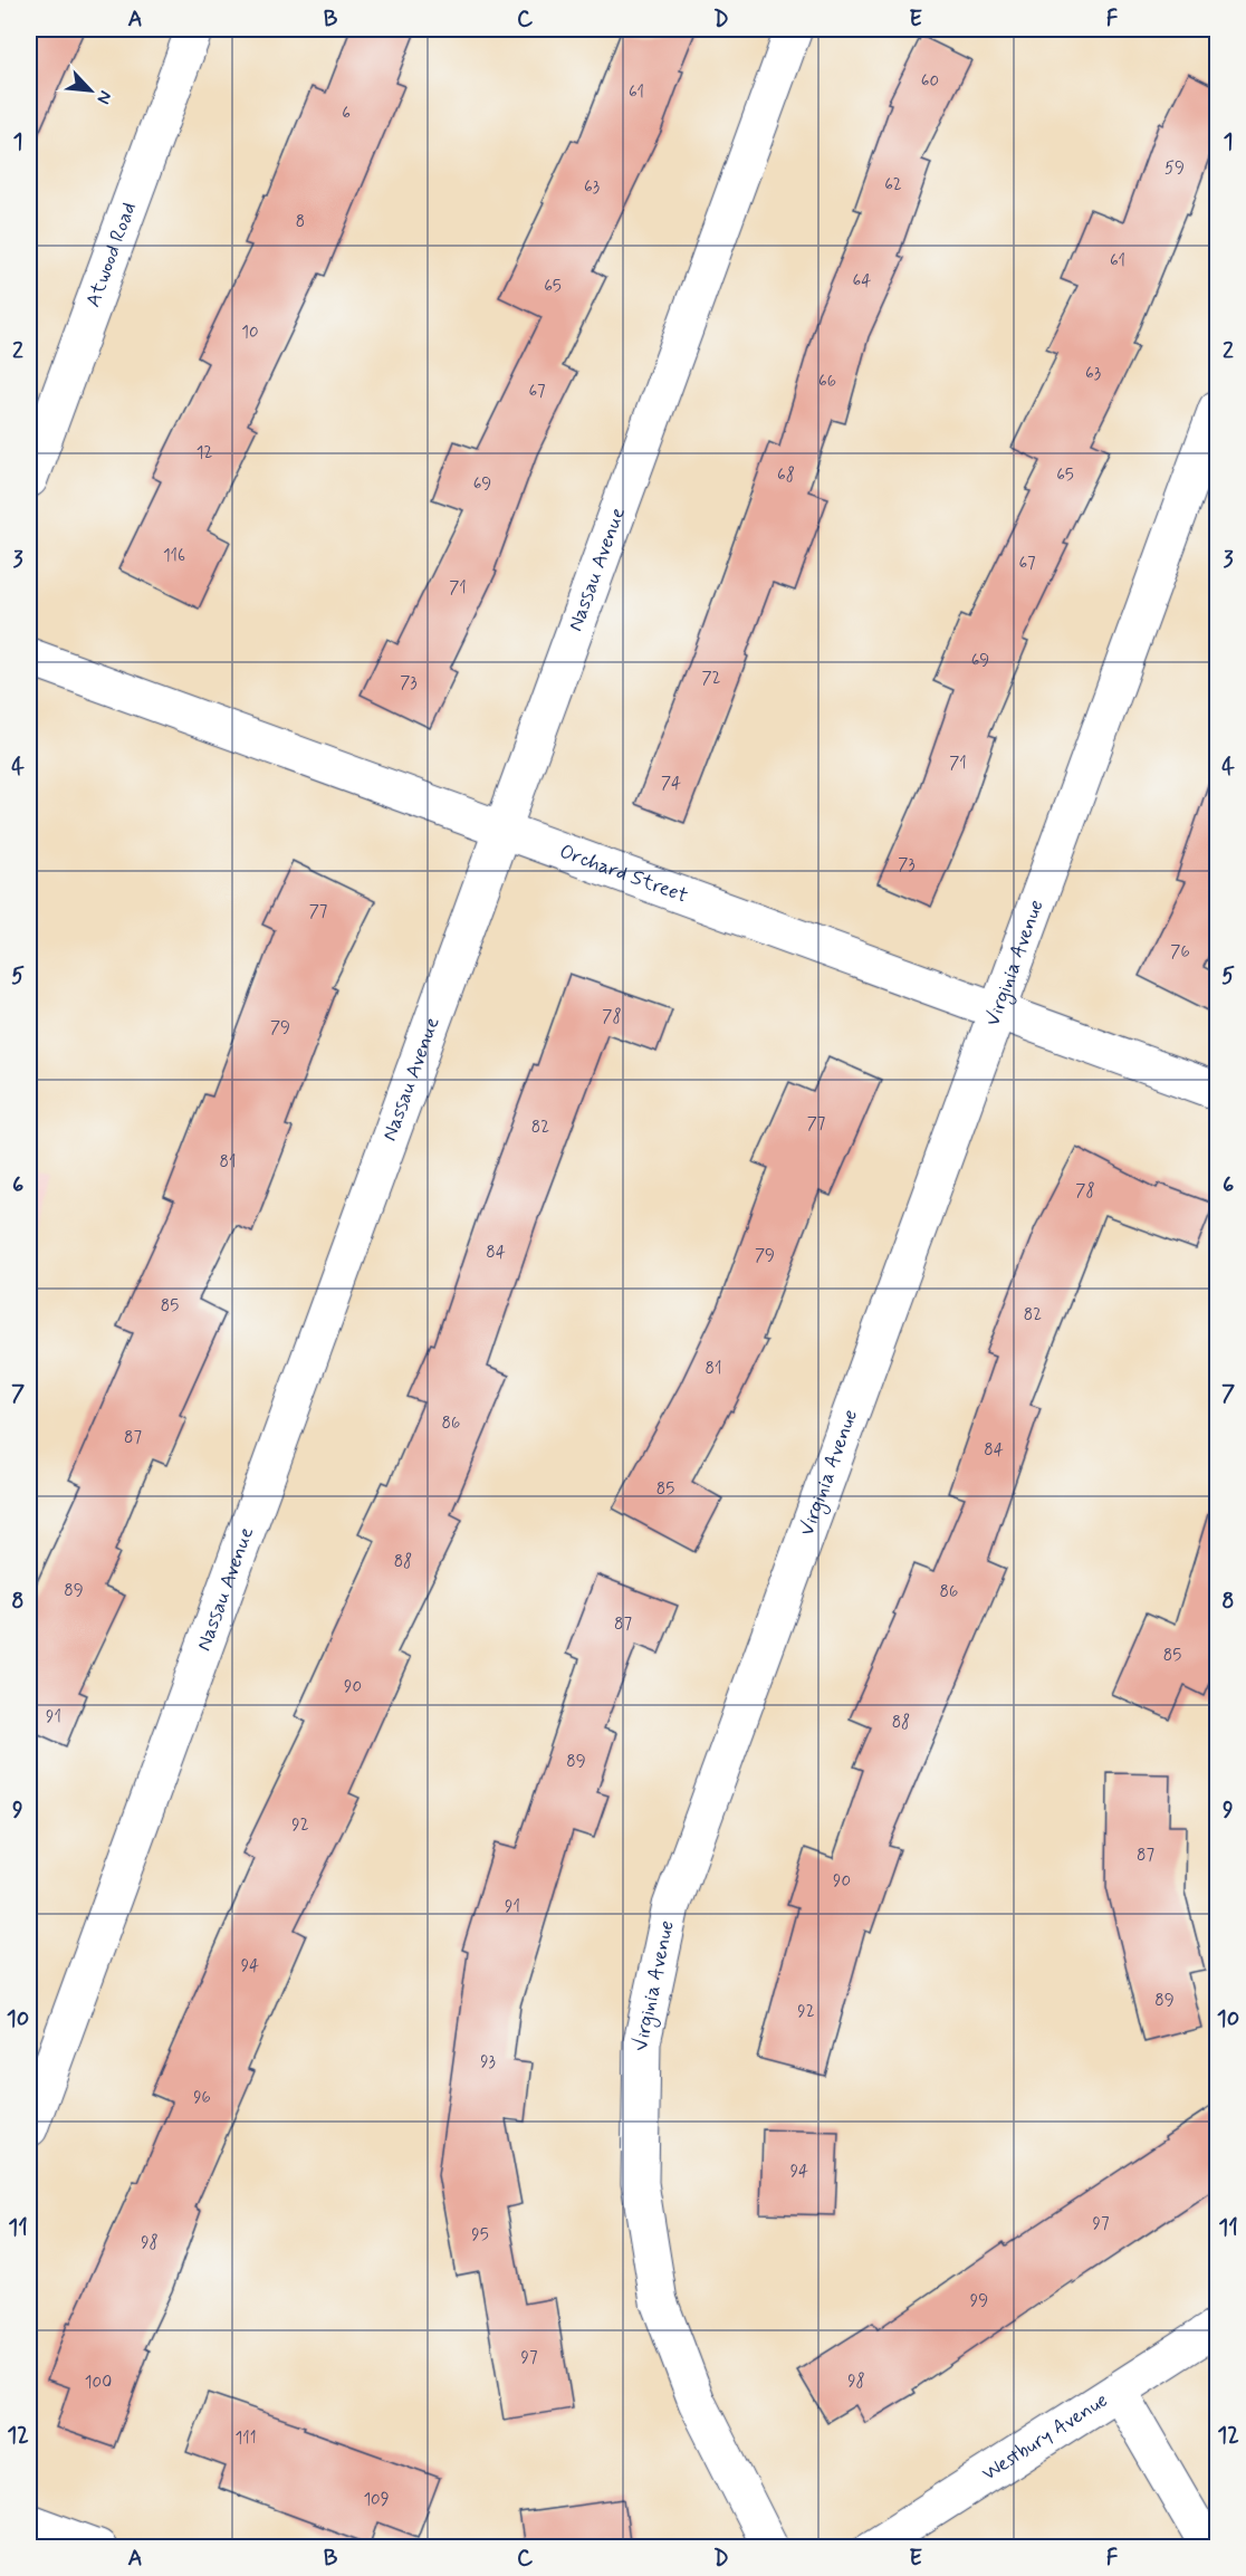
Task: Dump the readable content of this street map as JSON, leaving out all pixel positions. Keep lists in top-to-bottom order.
{
  "streets": {
    "street": [
      "Atwood Road",
      "Nassau Avenue",
      "Orchard Street",
      "Virginia Avenue",
      "Westbury Avenue"
    ]
  },
  "crossings": [
    ["Nassau Avenue", "Orchard Street"],
    ["Orchard Street", "Virginia Avenue"]
  ],
  "house_numbers": [
    "60",
    "61",
    "6",
    "59",
    "62",
    "63",
    "8",
    "61",
    "64",
    "65",
    "10",
    "63",
    "66",
    "67",
    "12",
    "68",
    "65",
    "69",
    "116",
    "67",
    "71",
    "69",
    "72",
    "73",
    "71",
    "74",
    "73",
    "77",
    "76",
    "78",
    "79",
    "77",
    "82",
    "81",
    "78",
    "84",
    "79",
    "85",
    "82",
    "81",
    "86",
    "87",
    "84",
    "85",
    "88",
    "89",
    "86",
    "87",
    "85",
    "90",
    "91",
    "88",
    "89",
    "92",
    "87",
    "90",
    "91",
    "94",
    "89",
    "92",
    "93",
    "96",
    "94",
    "97",
    "95",
    "98",
    "99",
    "97",
    "98",
    "100",
    "111",
    "109"
  ],
  "north": "bottom right",
  "grid": {
    "columns": [
      "A",
      "B",
      "C",
      "D",
      "E",
      "F"
    ],
    "rows": [
      "1",
      "2",
      "3",
      "4",
      "5",
      "6",
      "7",
      "8",
      "9",
      "10",
      "11",
      "12"
    ]
  }
}
